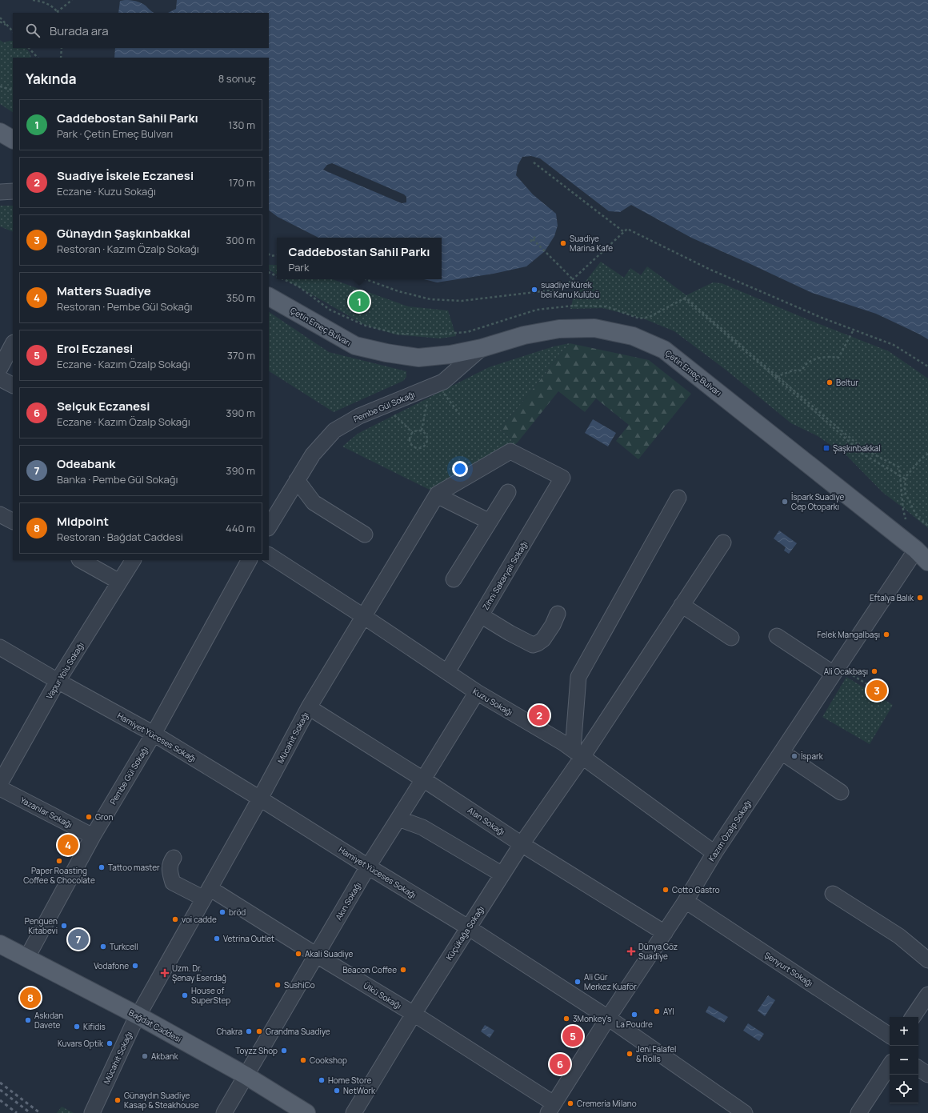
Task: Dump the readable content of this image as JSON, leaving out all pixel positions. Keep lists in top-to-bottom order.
{
  "streets": {
    "main road": ["Çetin Emeç Bulvarı", "Bağdat Caddesi"],
    "street": [
      "Pembe Gül Sokağı",
      "Zihni Sakaryalı Sokağı",
      "Vapur Yolu Sokağı",
      "Kuzu Sokağı",
      "Hamiyet Yüceses Sokağı",
      "Mücahit Sokağı",
      "Yazanlar Sokağı",
      "Alan Sokağı",
      "Kazım Özalp Sokağı",
      "Akın Sokağı",
      "Küçükağa Sokağı",
      "Şenyurt Sokağı",
      "Ülkü Sokağı"
    ]
  },
  "crossings": [
    ["Çetin Emeç Bulvarı", "Pembe Gül Sokağı"],
    ["Çetin Emeç Bulvarı", "Kazım Özalp Sokağı"],
    ["Pembe Gül Sokağı", "Hamiyet Yüceses Sokağı"],
    ["Pembe Gül Sokağı", "Yazanlar Sokağı"],
    ["Pembe Gül Sokağı", "Bağdat Caddesi"],
    ["Zihni Sakaryalı Sokağı", "Kuzu Sokağı"],
    ["Zihni Sakaryalı Sokağı", "Mücahit Sokağı"],
    ["Vapur Yolu Sokağı", "Hamiyet Yüceses Sokağı"],
    ["Kuzu Sokağı", "Mücahit Sokağı"],
    ["Kuzu Sokağı", "Kazım Özalp Sokağı"],
    ["Kuzu Sokağı", "Akın Sokağı"],
    ["Kuzu Sokağı", "Küçükağa Sokağı"],
    ["Hamiyet Yüceses Sokağı", "Mücahit Sokağı"],
    ["Hamiyet Yüceses Sokağı", "Kazım Özalp Sokağı"],
    ["Hamiyet Yüceses Sokağı", "Akın Sokağı"],
    ["Hamiyet Yüceses Sokağı", "Küçükağa Sokağı"],
    ["Mücahit Sokağı", "Alan Sokağı"],
    ["Mücahit Sokağı", "Ülkü Sokağı"],
    ["Mücahit Sokağı", "Bağdat Caddesi"],
    ["Alan Sokağı", "Kazım Özalp Sokağı"],
    ["Alan Sokağı", "Akın Sokağı"],
    ["Alan Sokağı", "Küçükağa Sokağı"],
    ["Kazım Özalp Sokağı", "Şenyurt Sokağı"],
    ["Kazım Özalp Sokağı", "Ülkü Sokağı"],
    ["Akın Sokağı", "Ülkü Sokağı"],
    ["Akın Sokağı", "Bağdat Caddesi"],
    ["Küçükağa Sokağı", "Ülkü Sokağı"]
  ],
  "places": {
    "other": [
      "Suadiye Marina Kafe",
      "suadiye Kürek bei Kanu Kulübü",
      "Beltur",
      "İspark Suadiye Cep Otoparkı",
      "Eftalya Balık",
      "Felek Mangalbaşı",
      "Ali Ocakbaşı",
      "İspark",
      "Gron",
      "Paper Roasting Coffee & Chocolate",
      "Tattoo master",
      "Cotto Gastro",
      "bröd",
      "voi cadde",
      "Penguen Kitabevi",
      "Vetrina Outlet",
      "Turkcell",
      "Akali Suadiye",
      "Vodafone",
      "Beacon Coffee",
      "Ali Gür Merkez Kuaför",
      "SushiCo",
      "House of SuperStep",
      "AYI",
      "La Poudre",
      "3Monkey's",
      "Askıdan Davete",
      "Kifidis",
      "Chakra",
      "Grandma Suadiye",
      "Kuvars Optik",
      "Toyzz Shop",
      "Jeni Falafel & Rolls",
      "Akbank",
      "Cookshop",
      "Home Store",
      "NetWork",
      "Günaydın Suadiye Kasap & Steakhouse",
      "Cremeria Milano"
    ],
    "transit": ["Şaşkınbakkal"],
    "health": ["Dünya Göz Suadiye", "Uzm. Dr. Şenay Eserdağ"]
  },
  "page": {
    "search": "Burada ara",
    "heading": ["Yakında", "8 sonuç"],
    "list": [
      {
        "mark": "1",
        "name": "Caddebostan Sahil Parkı",
        "note": "Park · Çetin Emeç Bulvarı",
        "value": "130 m"
      },
      {
        "mark": "2",
        "name": "Suadiye İskele Eczanesi",
        "note": "Eczane · Kuzu Sokağı",
        "value": "170 m"
      },
      {
        "mark": "3",
        "name": "Günaydın Şaşkınbakkal",
        "note": "Restoran · Kazım Özalp Sokağı",
        "value": "300 m"
      },
      {
        "mark": "4",
        "name": "Matters Suadiye",
        "note": "Restoran · Pembe Gül Sokağı",
        "value": "350 m"
      },
      {
        "mark": "5",
        "name": "Erol Eczanesi",
        "note": "Eczane · Kazım Özalp Sokağı",
        "value": "370 m"
      },
      {
        "mark": "6",
        "name": "Selçuk Eczanesi",
        "note": "Eczane · Kazım Özalp Sokağı",
        "value": "390 m"
      },
      {
        "mark": "7",
        "name": "Odeabank",
        "note": "Banka · Pembe Gül Sokağı",
        "value": "390 m"
      },
      {
        "mark": "8",
        "name": "Midpoint",
        "note": "Restoran · Bağdat Caddesi",
        "value": "440 m"
      }
    ],
    "popup": ["Caddebostan Sahil Parkı", "Park"],
    "pins": [
      "1",
      "3",
      "2",
      "4",
      "7",
      "8",
      "5",
      "6"
    ],
    "map_buttons": ["+", "−"]
  }
}
